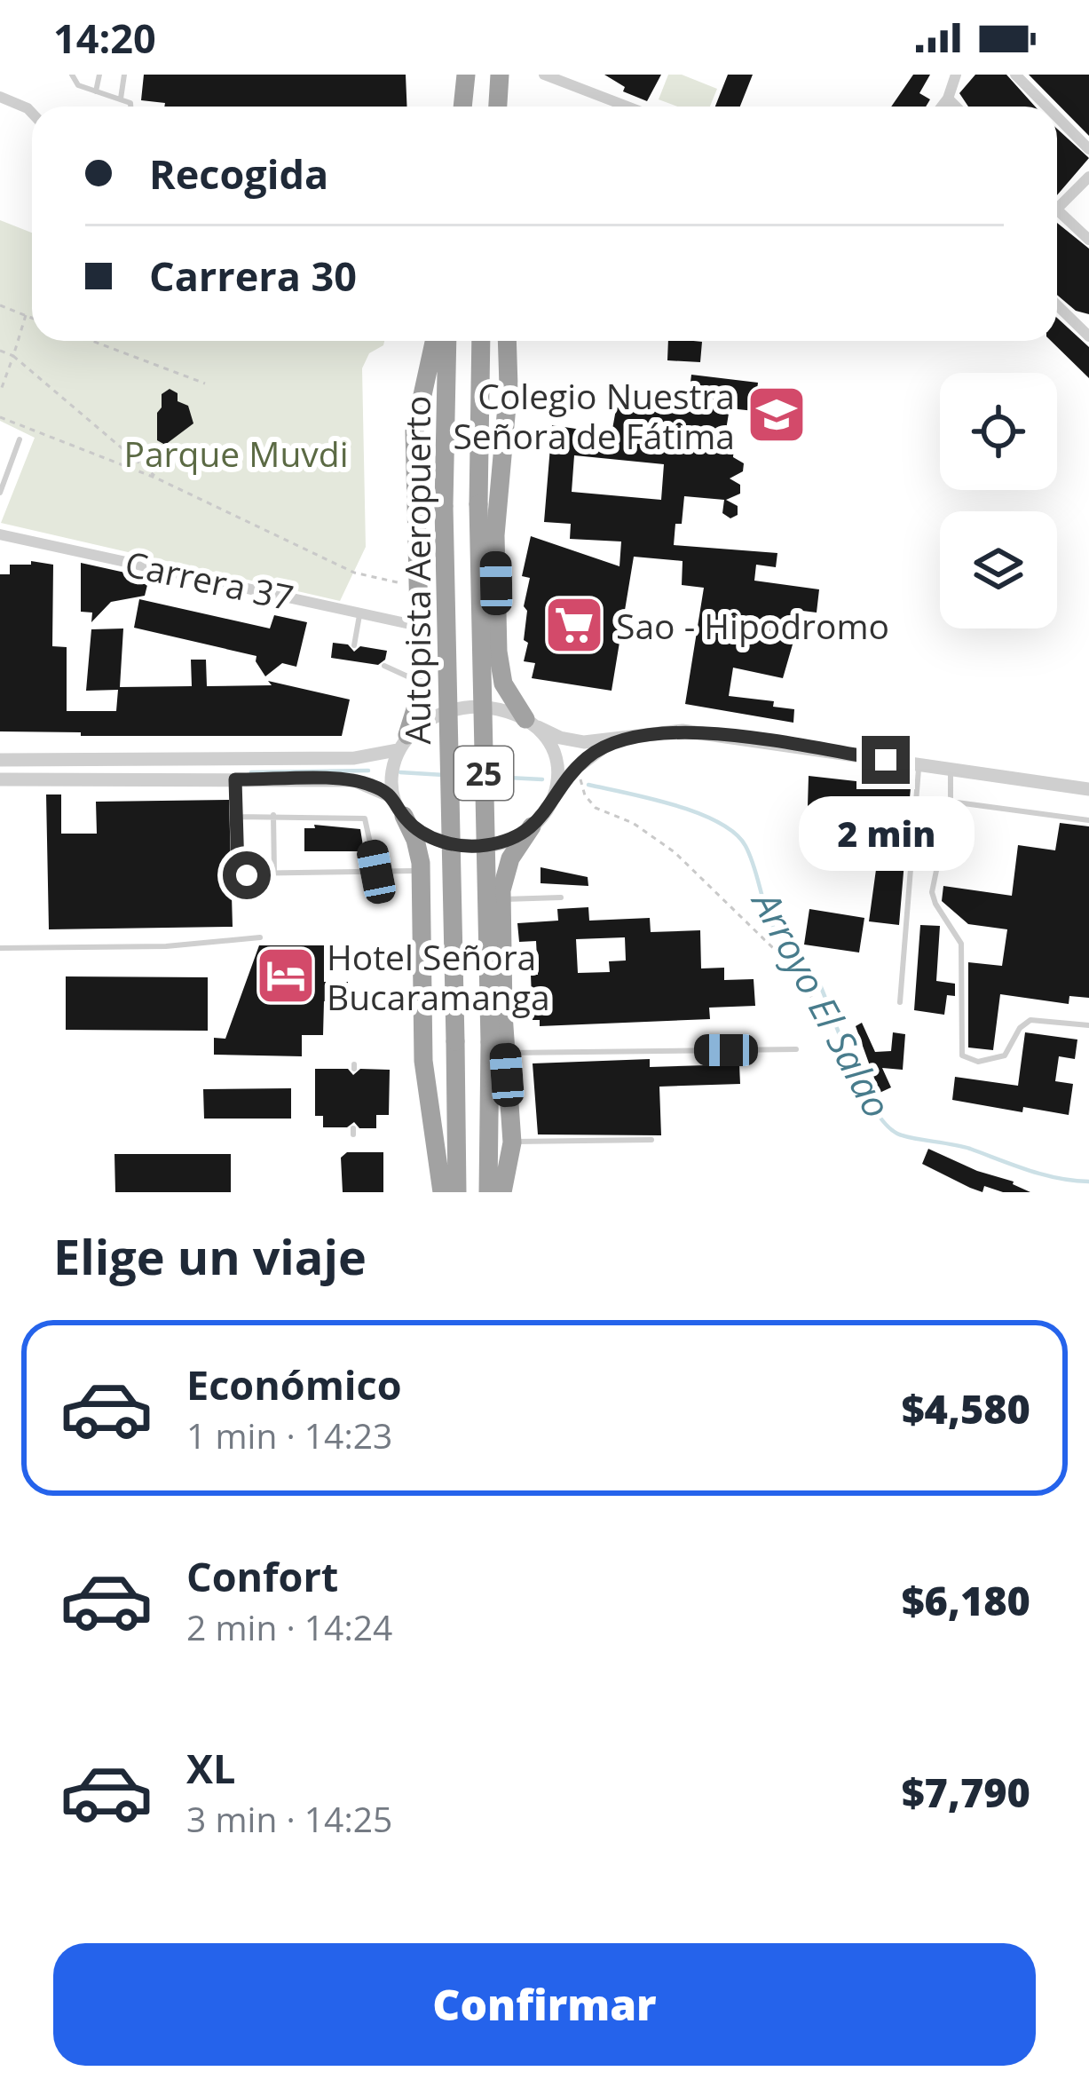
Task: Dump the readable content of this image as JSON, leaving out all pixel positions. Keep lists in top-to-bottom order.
{
  "streets": {
    "highway": ["Autopista Aeropuerto", "25"],
    "street": ["Carrera 37"]
  },
  "water": ["Arroyo El Salao"],
  "parks": ["Parque Muvdi"],
  "places": {
    "school or university": ["Colegio Nuestra Señora de Fátima"],
    "supermarket": ["Sao - Hipodromo"],
    "hotel": ["Hotel Señora Bucaramanga"]
  },
  "page": {
    "status": "14:20",
    "banner": ["Recogida", "Carrera 30"],
    "bubble": "2 min",
    "heading": "Elige un viaje",
    "list": [
      {
        "name": "Económico",
        "note": "1 min · 14:23",
        "value": "$4,580"
      },
      {
        "name": "Confort",
        "note": "2 min · 14:24",
        "value": "$6,180"
      },
      {
        "name": "XL",
        "note": "3 min · 14:25",
        "value": "$7,790"
      }
    ],
    "buttons": "Confirmar"
  }
}
